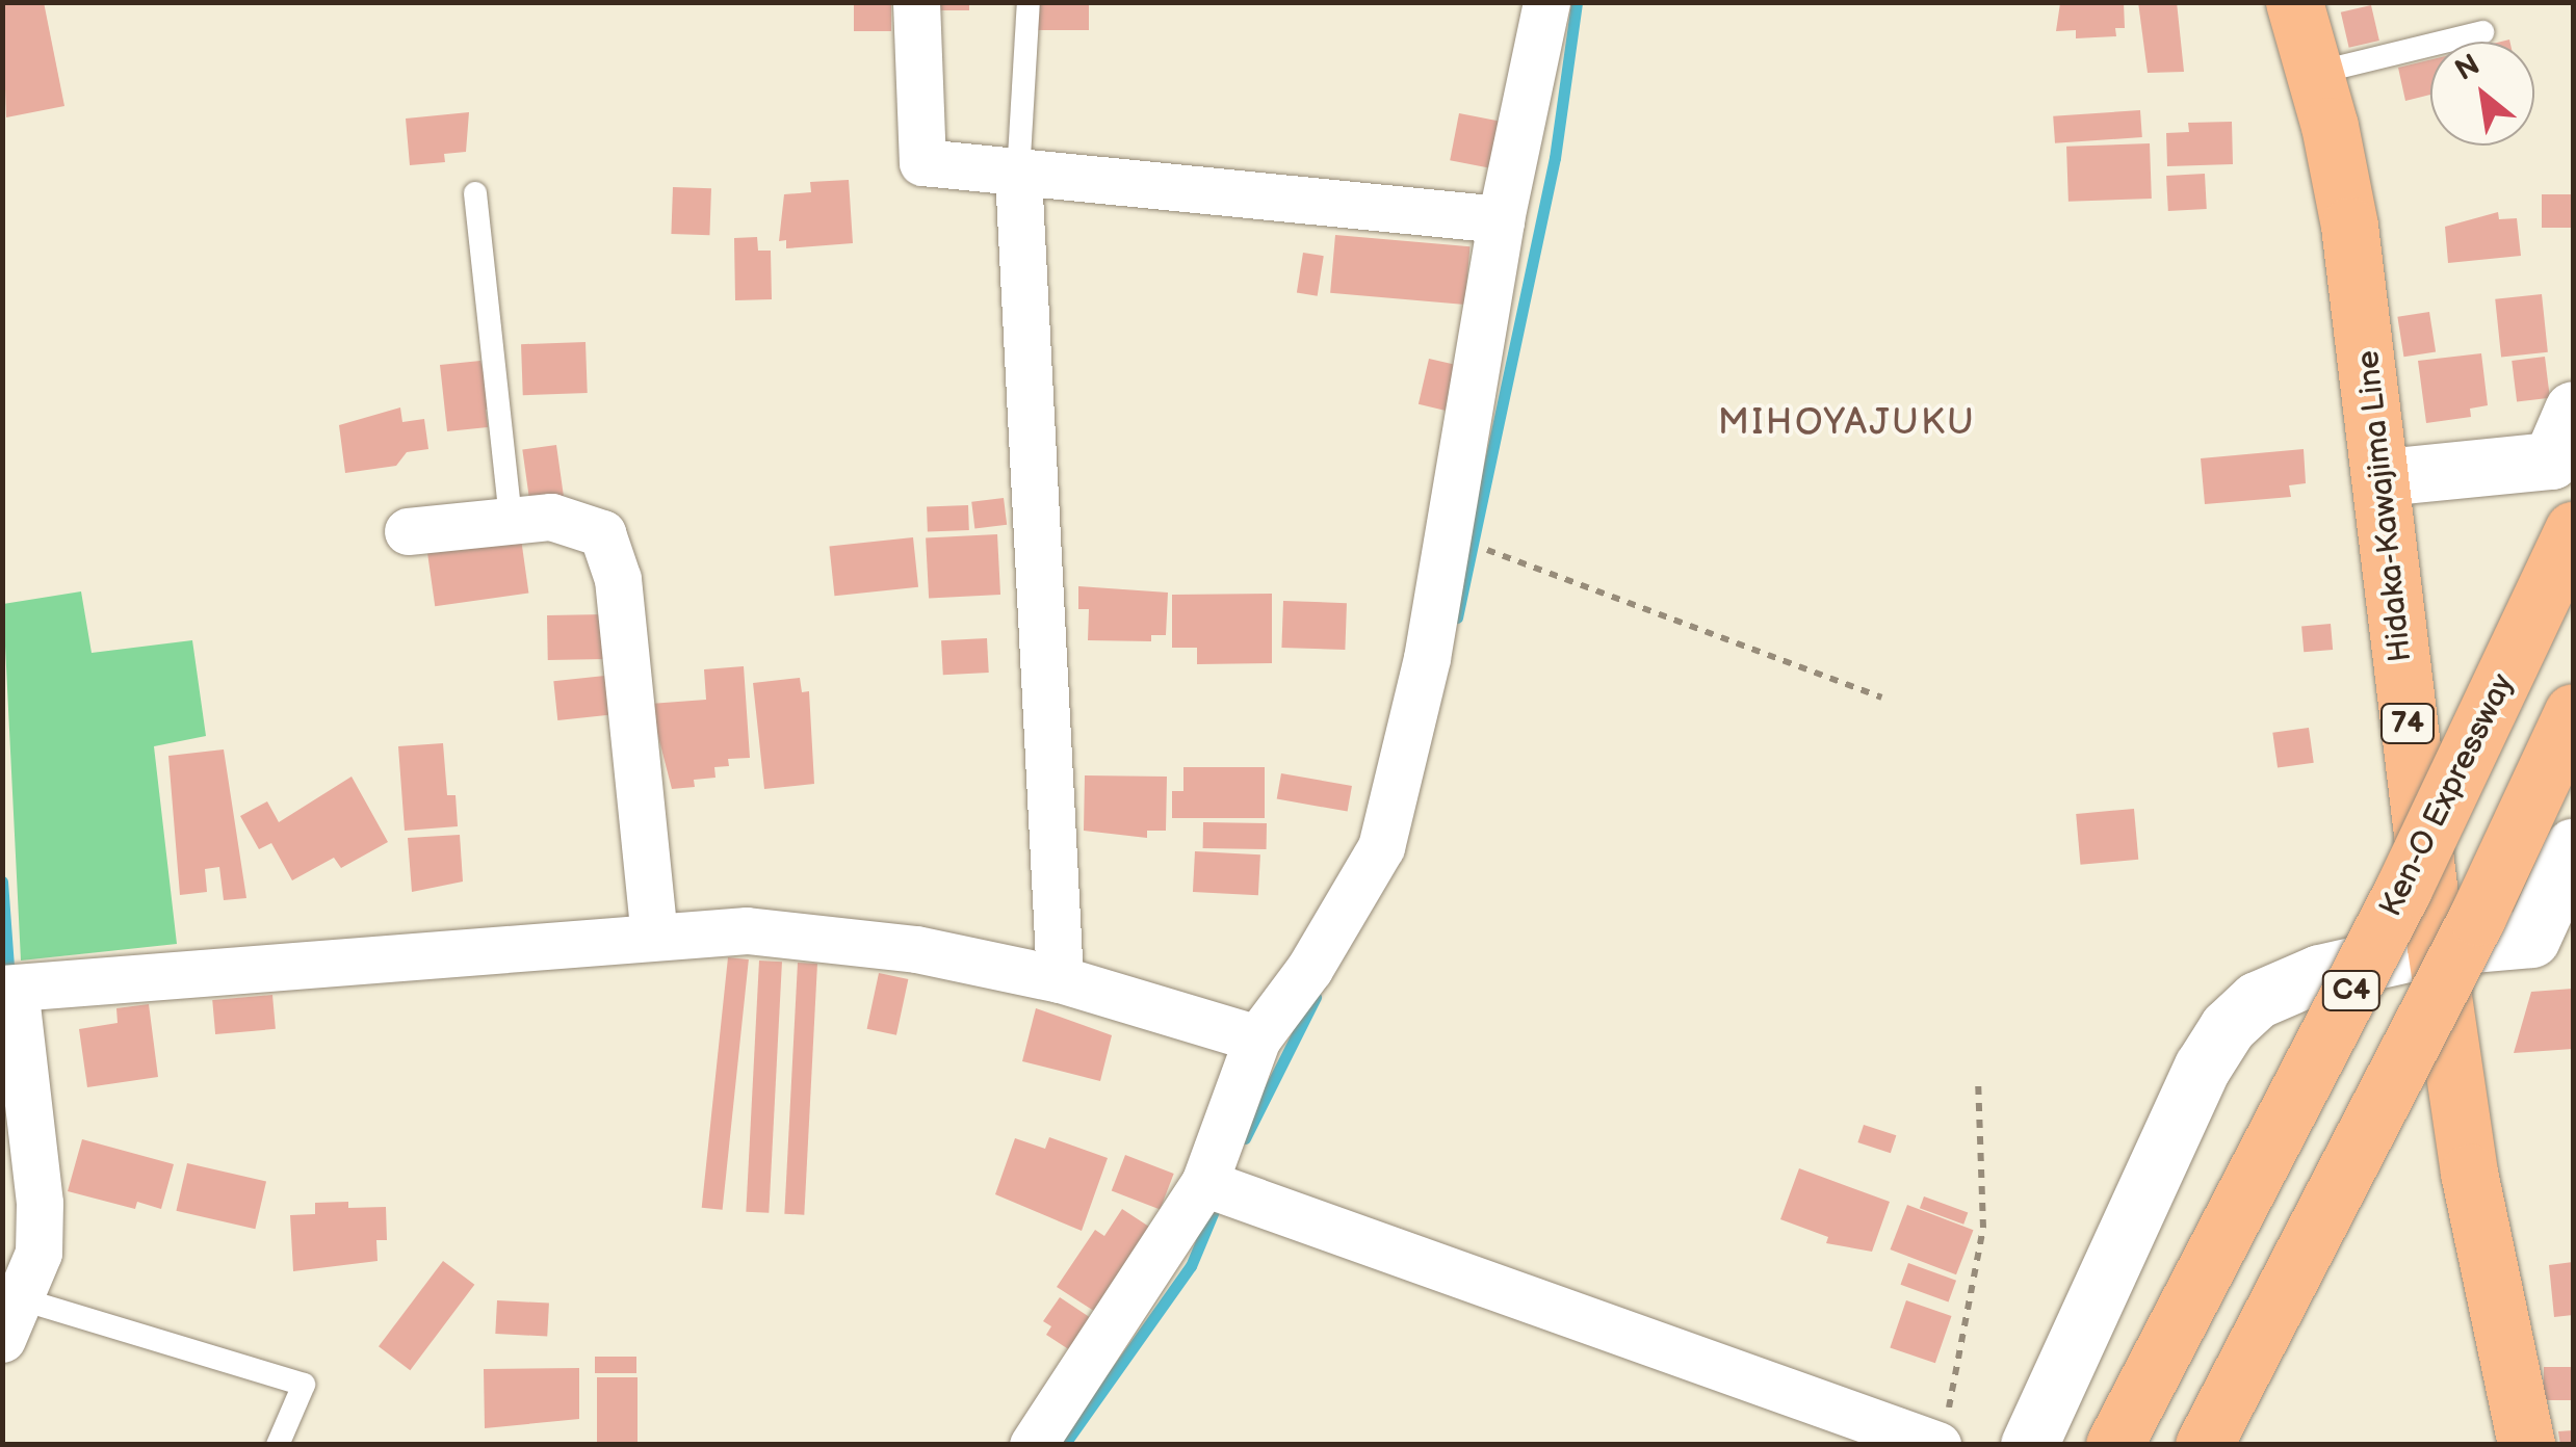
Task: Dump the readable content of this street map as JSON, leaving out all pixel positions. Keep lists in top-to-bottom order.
{
  "streets": {
    "main road": [
      "Hidaka-Kawajima Line",
      "74",
      "Ken-O Expressway",
      "C4"
    ]
  },
  "districts": ["MIHOYAJUKU"],
  "north": "top left"
}
